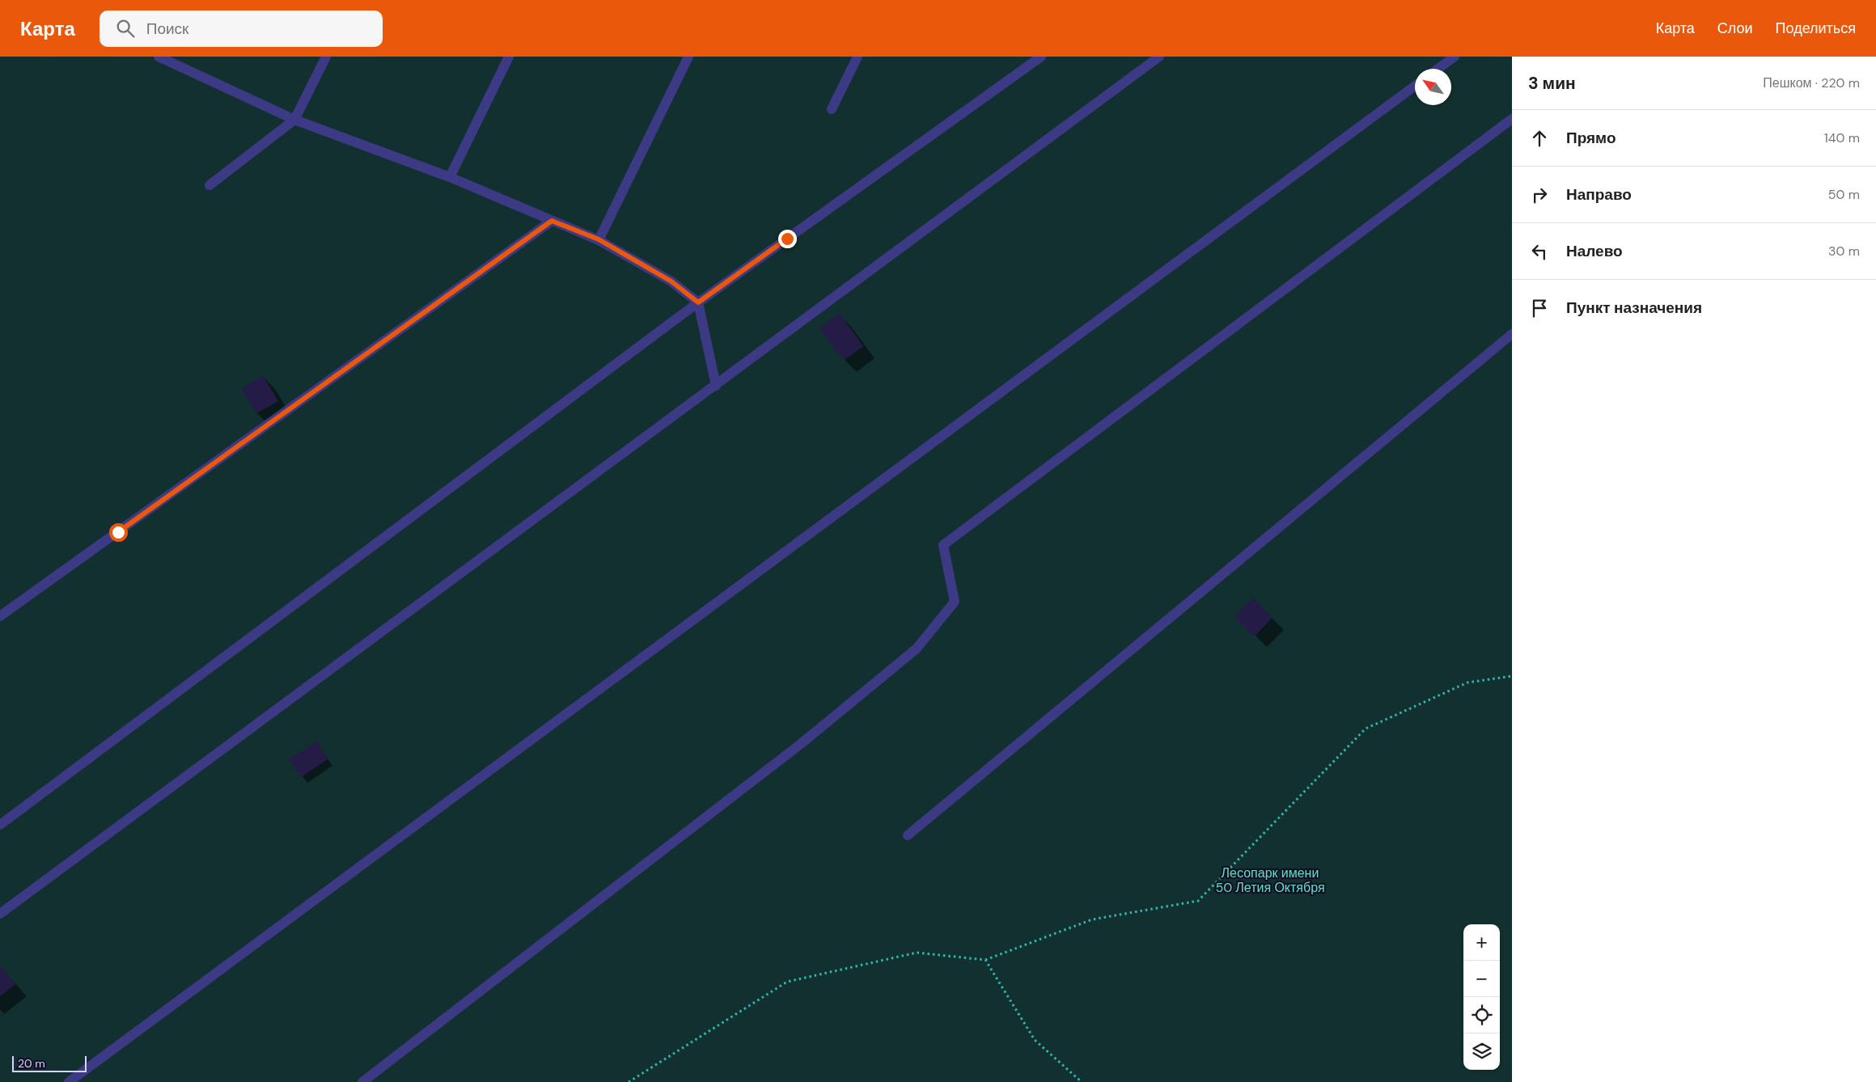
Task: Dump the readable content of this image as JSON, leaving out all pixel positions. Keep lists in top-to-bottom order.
{
  "parks": ["Лесопарк имени 50 Летия Октября"],
  "scale_bar": "20 m",
  "north": "top left",
  "page": {
    "header": "Карта",
    "search": "Поиск",
    "nav": ["Карта", "Слои", "Поделиться"],
    "heading": ["3 мин", "Пешком · 220 m"],
    "list": [
      ["Прямо", "140 m"],
      ["Направо", "50 m"],
      ["Налево", "30 m"],
      "Пункт назначения"
    ],
    "map_buttons": ["+", "−"],
    "scale": "20 m"
  }
}
